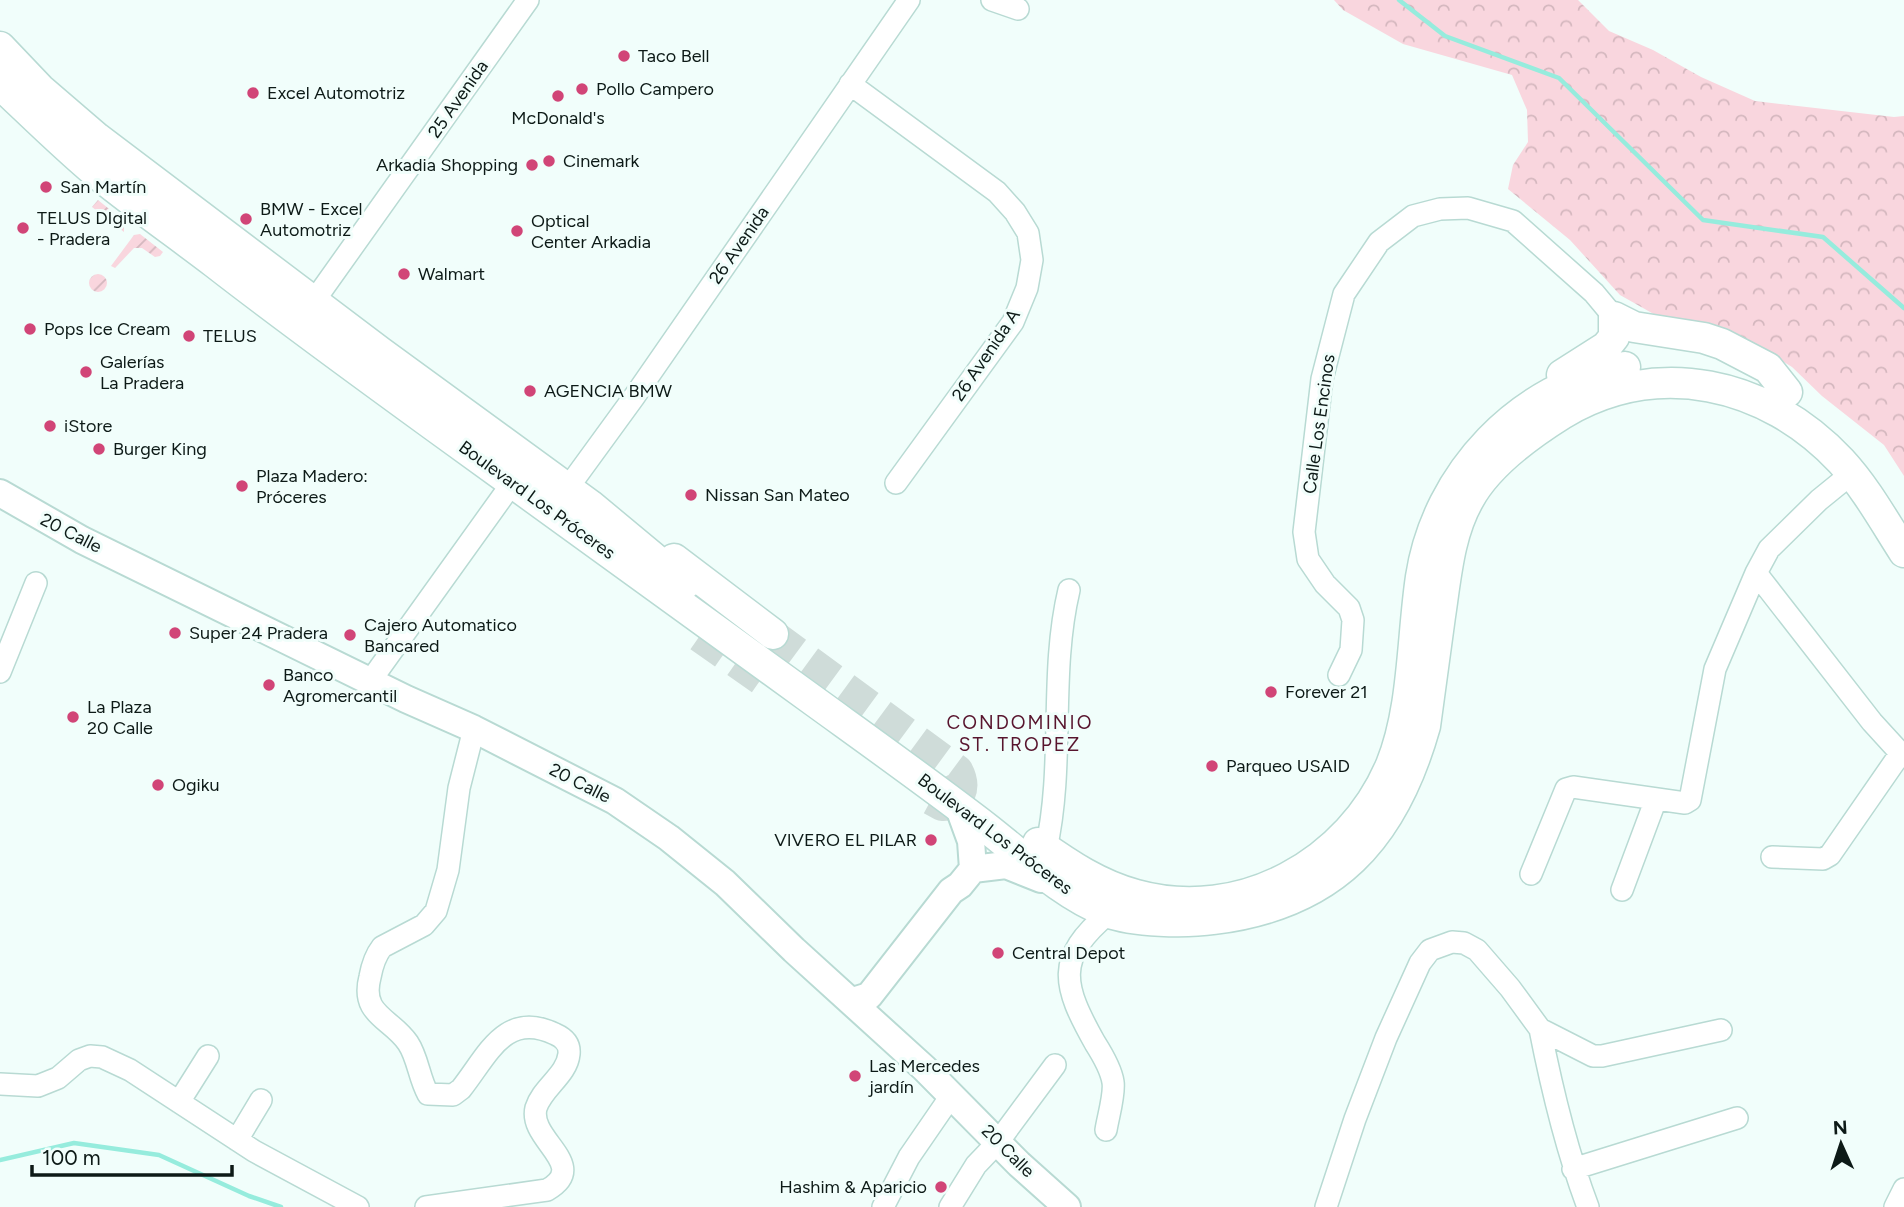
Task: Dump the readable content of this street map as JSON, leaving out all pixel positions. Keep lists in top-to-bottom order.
{
  "streets": {
    "highway": ["Boulevard Los Próceres"],
    "main road": ["20 Calle"],
    "street": [
      "25 Avenida",
      "26 Avenida",
      "26 Avenida A",
      "Calle Los Encinos"
    ]
  },
  "crossings": [
    ["25 Avenida", "Boulevard Los Próceres"],
    ["26 Avenida", "26 Avenida A"],
    ["26 Avenida", "Boulevard Los Próceres"]
  ],
  "districts": ["CONDOMINIO ST. TROPEZ"],
  "places": [
    "Taco Bell",
    "Pollo Campero",
    "Excel Automotriz",
    "McDonald's",
    "Cinemark",
    "Arkadia Shopping",
    "San Martín",
    "BMW - Excel Automotriz",
    "TELUS DIgital - Pradera",
    "Optical Center Arkadia",
    "Walmart",
    "Pops Ice Cream",
    "TELUS",
    "Galerías La Pradera",
    "AGENCIA BMW",
    "iStore",
    "Burger King",
    "Plaza Madero: Próceres",
    "Nissan San Mateo",
    "Super 24 Pradera",
    "Cajero Automatico Bancared",
    "Banco Agromercantil",
    "Forever 21",
    "La Plaza 20 Calle",
    "Parqueo USAID",
    "Ogiku",
    "VIVERO EL PILAR",
    "Central Depot",
    "Las Mercedes jardín",
    "Hashim & Aparicio"
  ],
  "scale_bar": "100 m",
  "north": "top"
}
